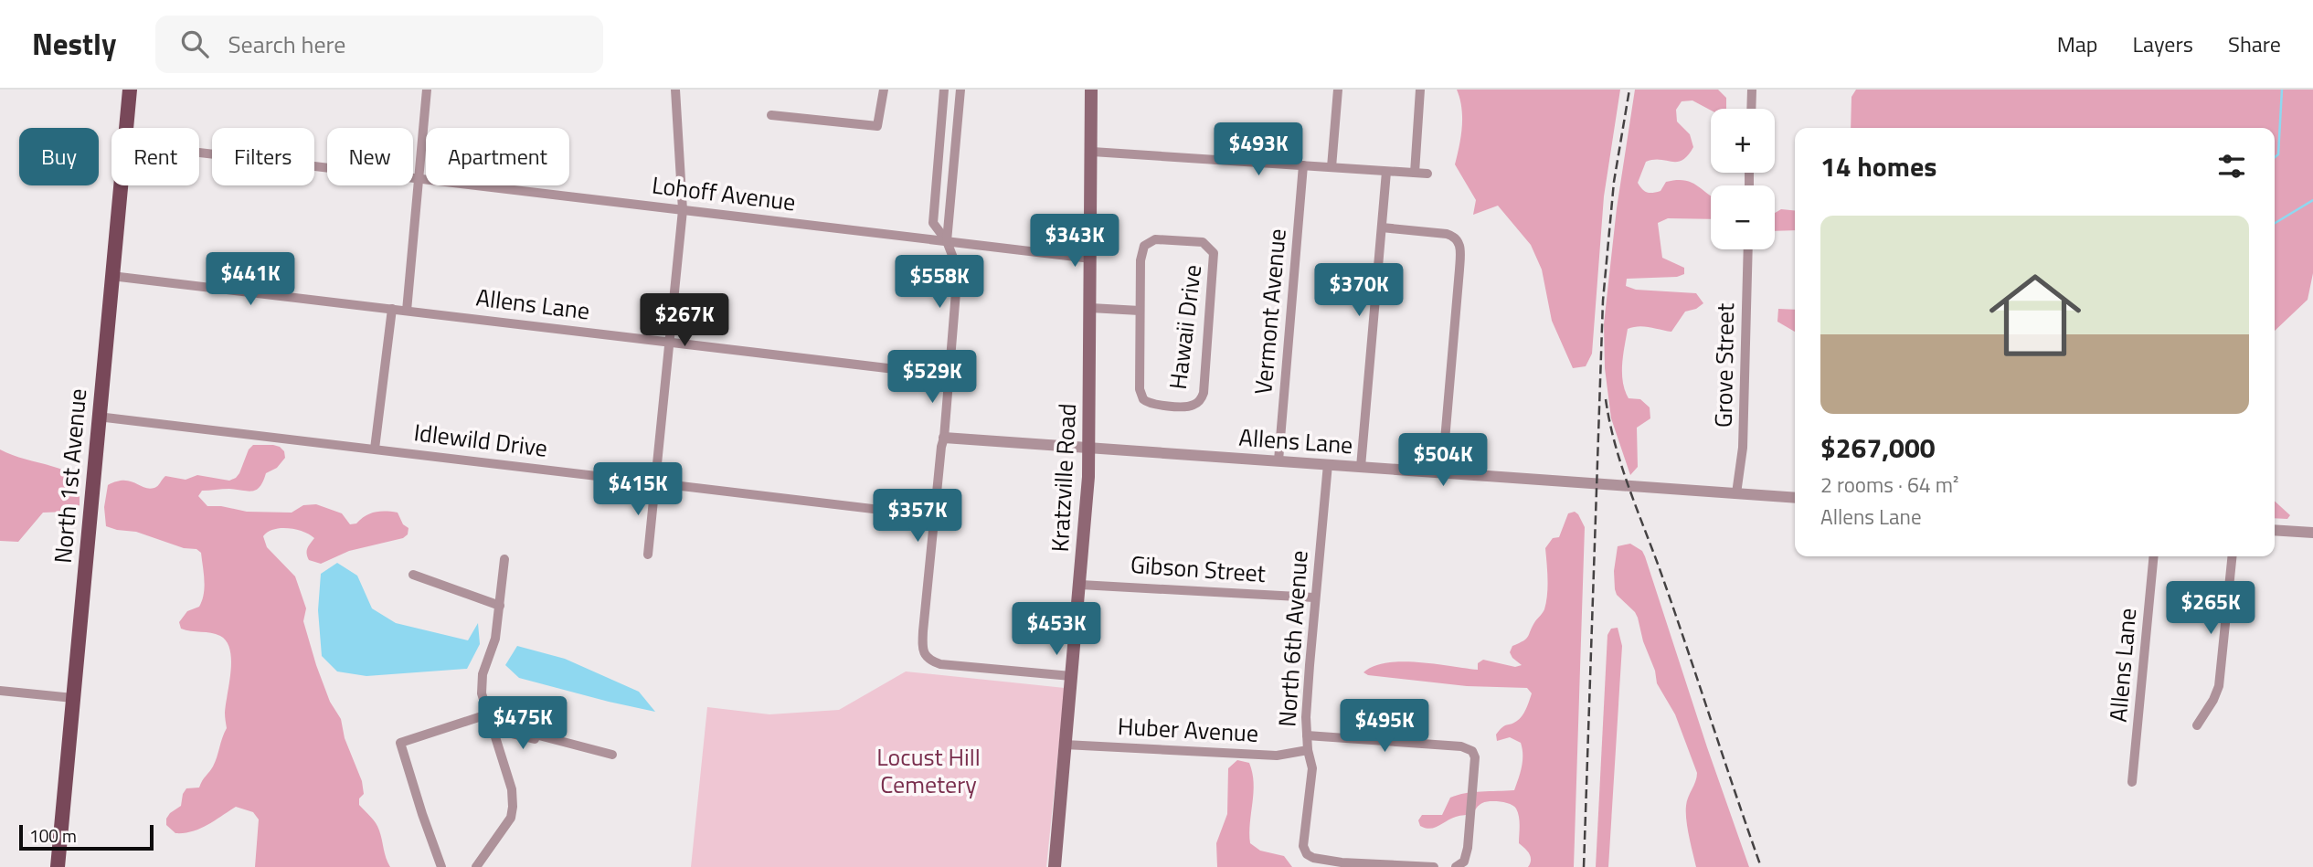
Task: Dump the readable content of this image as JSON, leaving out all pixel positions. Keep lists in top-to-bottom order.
{
  "streets": {
    "main road": ["North 1st Avenue", "Kratzville Road"],
    "street": [
      "Lohoff Avenue",
      "Allens Lane",
      "Vermont Avenue",
      "Hawaii Drive",
      "Grove Street",
      "Idlewild Drive",
      "Gibson Street",
      "North 6th Avenue",
      "Huber Avenue"
    ]
  },
  "crossings": [
    ["Lohoff Avenue", "Kratzville Road"],
    ["Allens Lane", "Vermont Avenue"],
    ["Allens Lane", "Grove Street"],
    ["Allens Lane", "North 1st Avenue"],
    ["Allens Lane", "Kratzville Road"],
    ["Allens Lane", "North 6th Avenue"],
    ["Hawaii Drive", "Kratzville Road"],
    ["Idlewild Drive", "North 1st Avenue"],
    ["Kratzville Road", "Gibson Street"],
    ["Kratzville Road", "Huber Avenue"],
    ["Gibson Street", "North 6th Avenue"],
    ["North 6th Avenue", "Huber Avenue"]
  ],
  "parks": ["Locust Hill Cemetery"],
  "scale_bar": "100 m",
  "page": {
    "header": "Nestly",
    "search": "Search here",
    "nav": ["Map", "Layers", "Share"],
    "map_buttons": ["+", "−"],
    "price": [
      "$493K",
      "$343K",
      "$441K",
      "$558K",
      "$370K",
      "$267K",
      "$529K",
      "$504K",
      "$415K",
      "$357K",
      "$265K",
      "$453K",
      "$475K",
      "$495K"
    ],
    "chip": [
      "Buy",
      "Rent",
      "Filters",
      "New",
      "Apartment"
    ],
    "heading": "14 homes",
    "list": [
      {
        "name": "$267,000",
        "note": "2 rooms · 64 m² · Allens Lane"
      }
    ],
    "scale": "100 m"
  }
}
